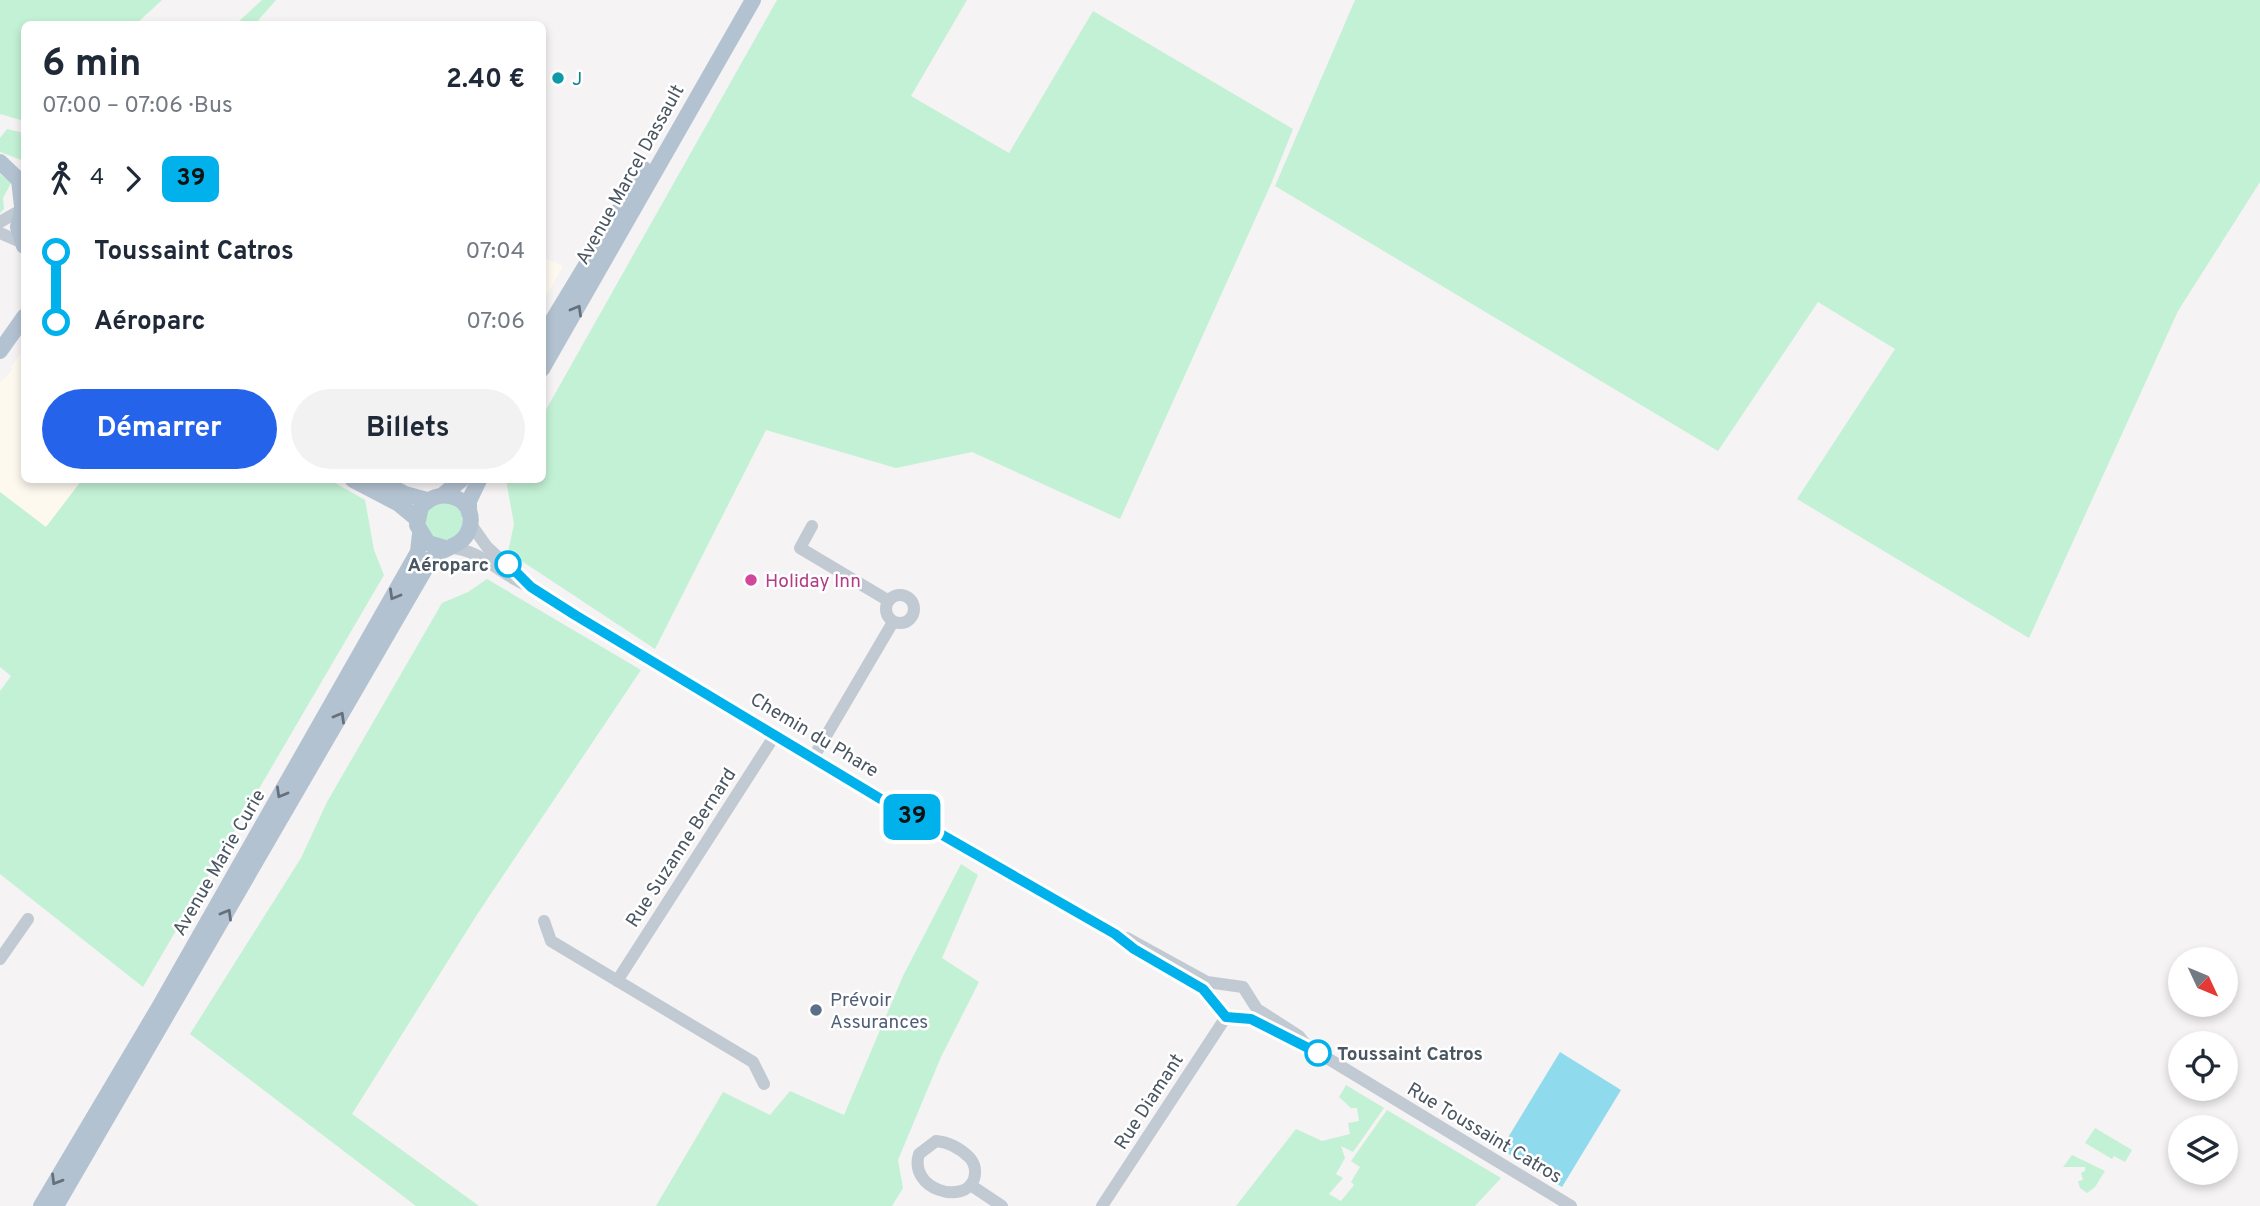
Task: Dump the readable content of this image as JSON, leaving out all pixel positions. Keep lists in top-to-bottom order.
{
  "streets": {
    "main road": ["Avenue Marcel Dassault", "Avenue Marie Curie"],
    "street": [
      "Chemin du Phare",
      "Rue Suzanne Bernard",
      "Rue Diamant",
      "Rue Toussaint Catros"
    ]
  },
  "crossings": [
    ["Chemin du Phare", "Rue Suzanne Bernard"],
    ["Chemin du Phare", "Avenue Marie Curie"],
    ["Chemin du Phare", "Rue Diamant"],
    ["Chemin du Phare", "Rue Toussaint Catros"],
    ["Rue Diamant", "Rue Toussaint Catros"]
  ],
  "places": [
    "J",
    "Aéroparc",
    "Holiday Inn",
    "Prévoir Assurances",
    "Toussaint Catros"
  ],
  "lines": ["bus line 39"],
  "north": "bottom right",
  "page": {
    "on_map": "39",
    "heading": ["6 min", "07:00 – 07:06 · Bus", "2.40 €"],
    "legs": ["4", "39"],
    "list": [
      {
        "name": "Toussaint Catros",
        "value": "07:04"
      },
      {
        "name": "Aéroparc",
        "value": "07:06"
      }
    ],
    "buttons": ["Démarrer", "Billets"]
  }
}
